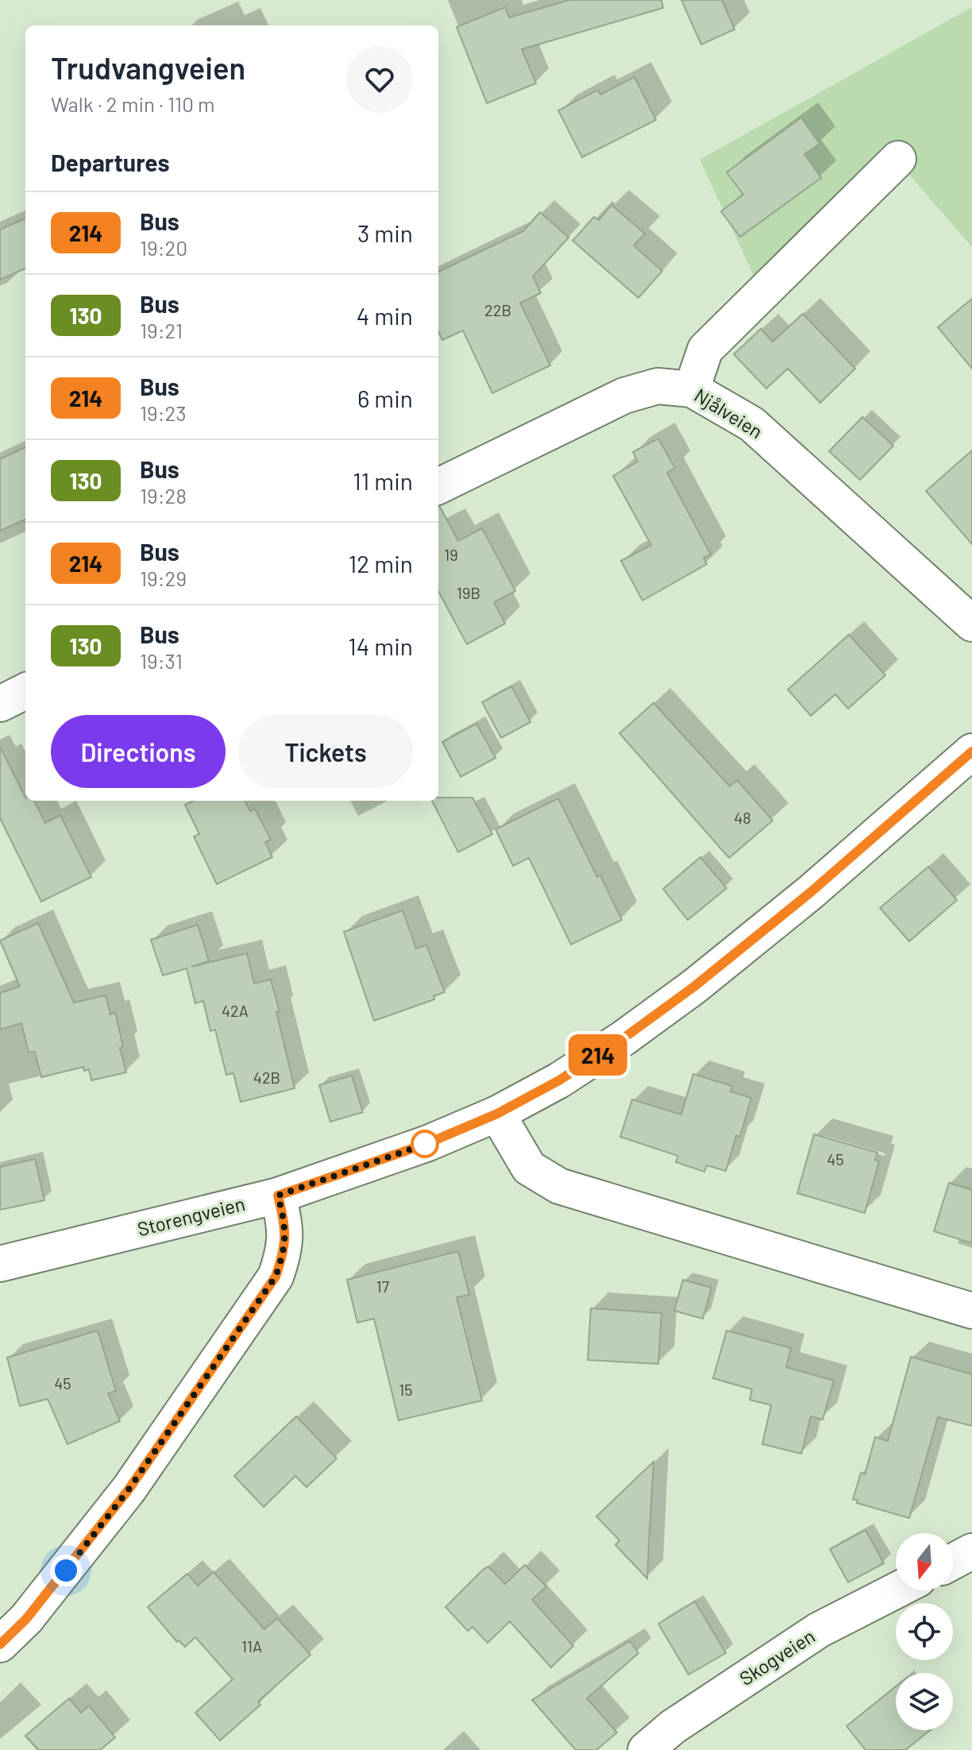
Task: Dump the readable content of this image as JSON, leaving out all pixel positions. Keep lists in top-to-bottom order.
{
  "streets": {
    "street": ["Njålveien", "Storengveien", "Skogveien"]
  },
  "lines": ["bus line 214"],
  "house_numbers": [
    "22B",
    "19",
    "19B",
    "48",
    "42A",
    "42B",
    "45",
    "17",
    "45",
    "15",
    "11A"
  ],
  "north": "bottom",
  "page": {
    "on_map": "214",
    "heading": [
      ["Trudvangveien", "Walk · 2 min · 110 m"],
      "Departures"
    ],
    "list": [
      {
        "mark": "214",
        "name": "Bus",
        "note": "19:20",
        "value": "3 min"
      },
      {
        "mark": "130",
        "name": "Bus",
        "note": "19:21",
        "value": "4 min"
      },
      {
        "mark": "214",
        "name": "Bus",
        "note": "19:23",
        "value": "6 min"
      },
      {
        "mark": "130",
        "name": "Bus",
        "note": "19:28",
        "value": "11 min"
      },
      {
        "mark": "214",
        "name": "Bus",
        "note": "19:29",
        "value": "12 min"
      },
      {
        "mark": "130",
        "name": "Bus",
        "note": "19:31",
        "value": "14 min"
      }
    ],
    "buttons": ["Directions", "Tickets"]
  }
}
